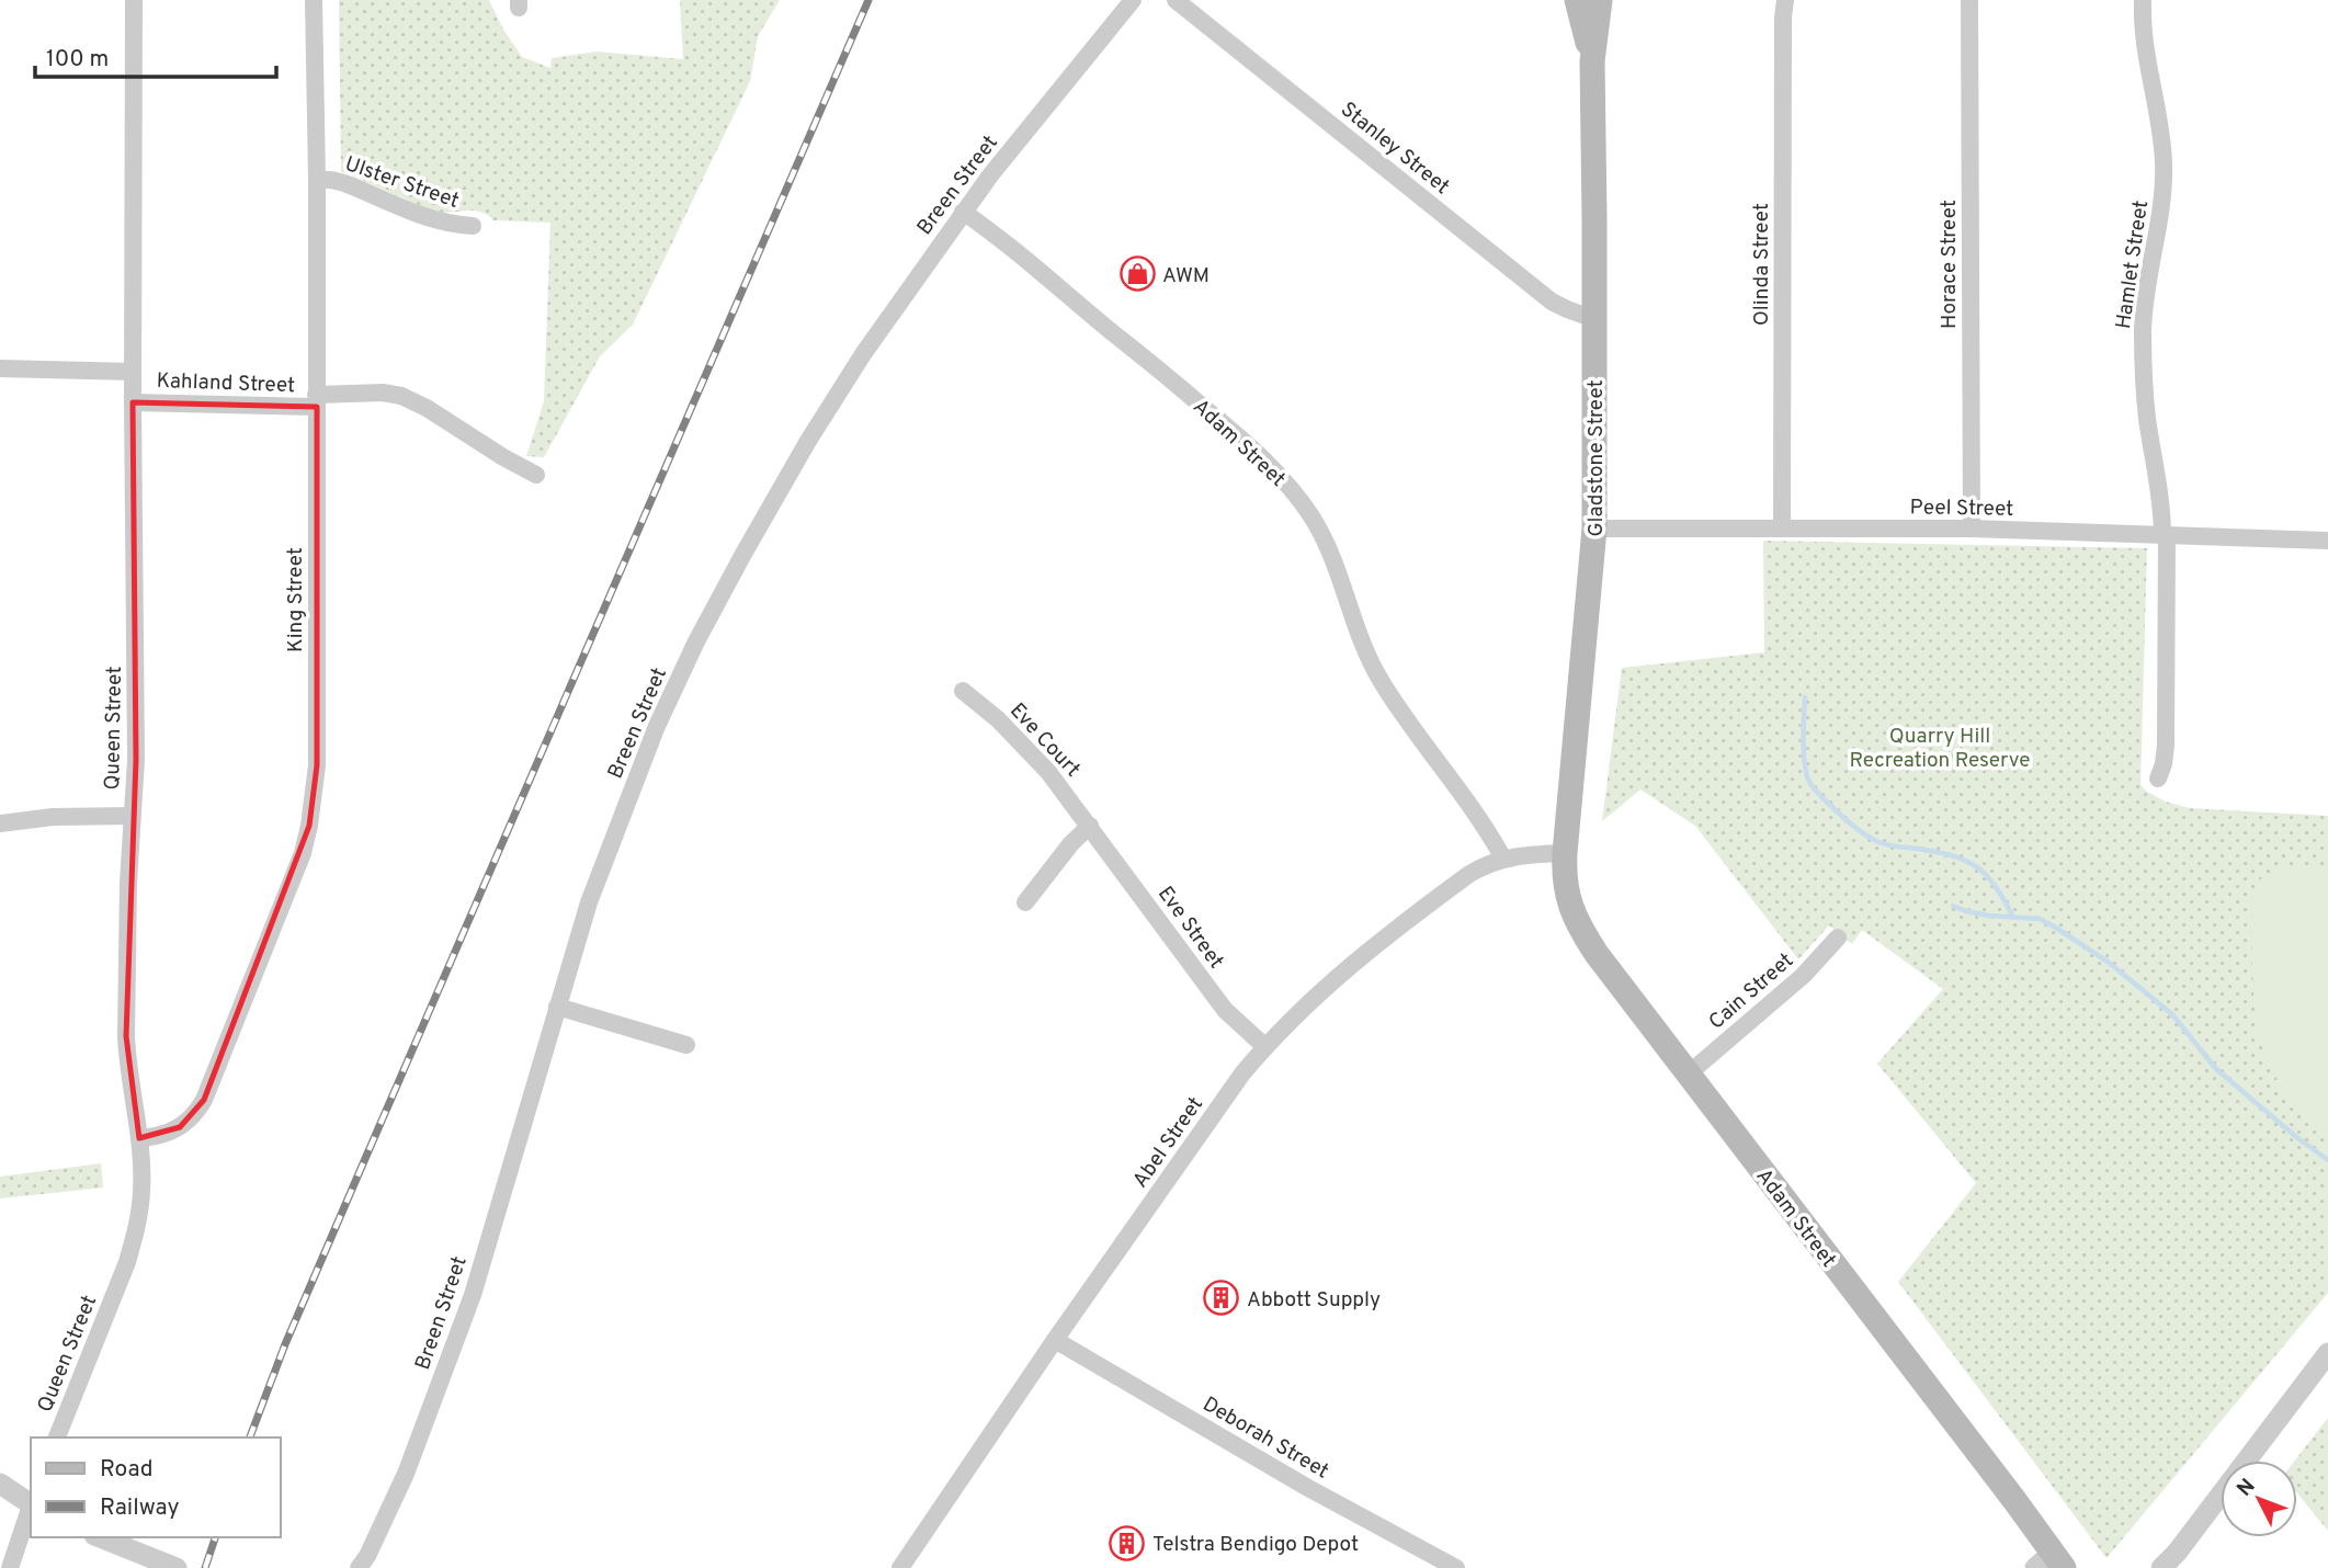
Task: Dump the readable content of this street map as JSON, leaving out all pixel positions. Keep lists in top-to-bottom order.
{
  "streets": {
    "main road": ["Adam Street", "Gladstone Street"],
    "street": [
      "Stanley Street",
      "Ulster Street",
      "Breen Street",
      "Olinda Street",
      "Horace Street",
      "Hamlet Street",
      "Kahland Street",
      "Peel Street",
      "King Street",
      "Queen Street",
      "Eve Court",
      "Eve Street",
      "Cain Street",
      "Abel Street",
      "Deborah Street"
    ]
  },
  "crossings": [
    ["Stanley Street", "Gladstone Street"],
    ["Ulster Street", "King Street"],
    ["Breen Street", "Adam Street"],
    ["Olinda Street", "Peel Street"],
    ["Horace Street", "Peel Street"],
    ["Hamlet Street", "Peel Street"],
    ["Kahland Street", "King Street"],
    ["Kahland Street", "Queen Street"],
    ["Adam Street", "Gladstone Street"],
    ["Adam Street", "Cain Street"],
    ["Adam Street", "Abel Street"],
    ["Gladstone Street", "Peel Street"],
    ["Gladstone Street", "Abel Street"],
    ["King Street", "Queen Street"],
    ["Eve Court", "Eve Street"],
    ["Eve Street", "Abel Street"],
    ["Abel Street", "Deborah Street"]
  ],
  "parks": ["Quarry Hill Recreation Reserve"],
  "places": {
    "shop": ["AWM"],
    "building": ["Abbott Supply", "Telstra Bendigo Depot"]
  },
  "legend": ["Road", "Railway"],
  "scale_bar": "100 m",
  "north": "top left"
}
